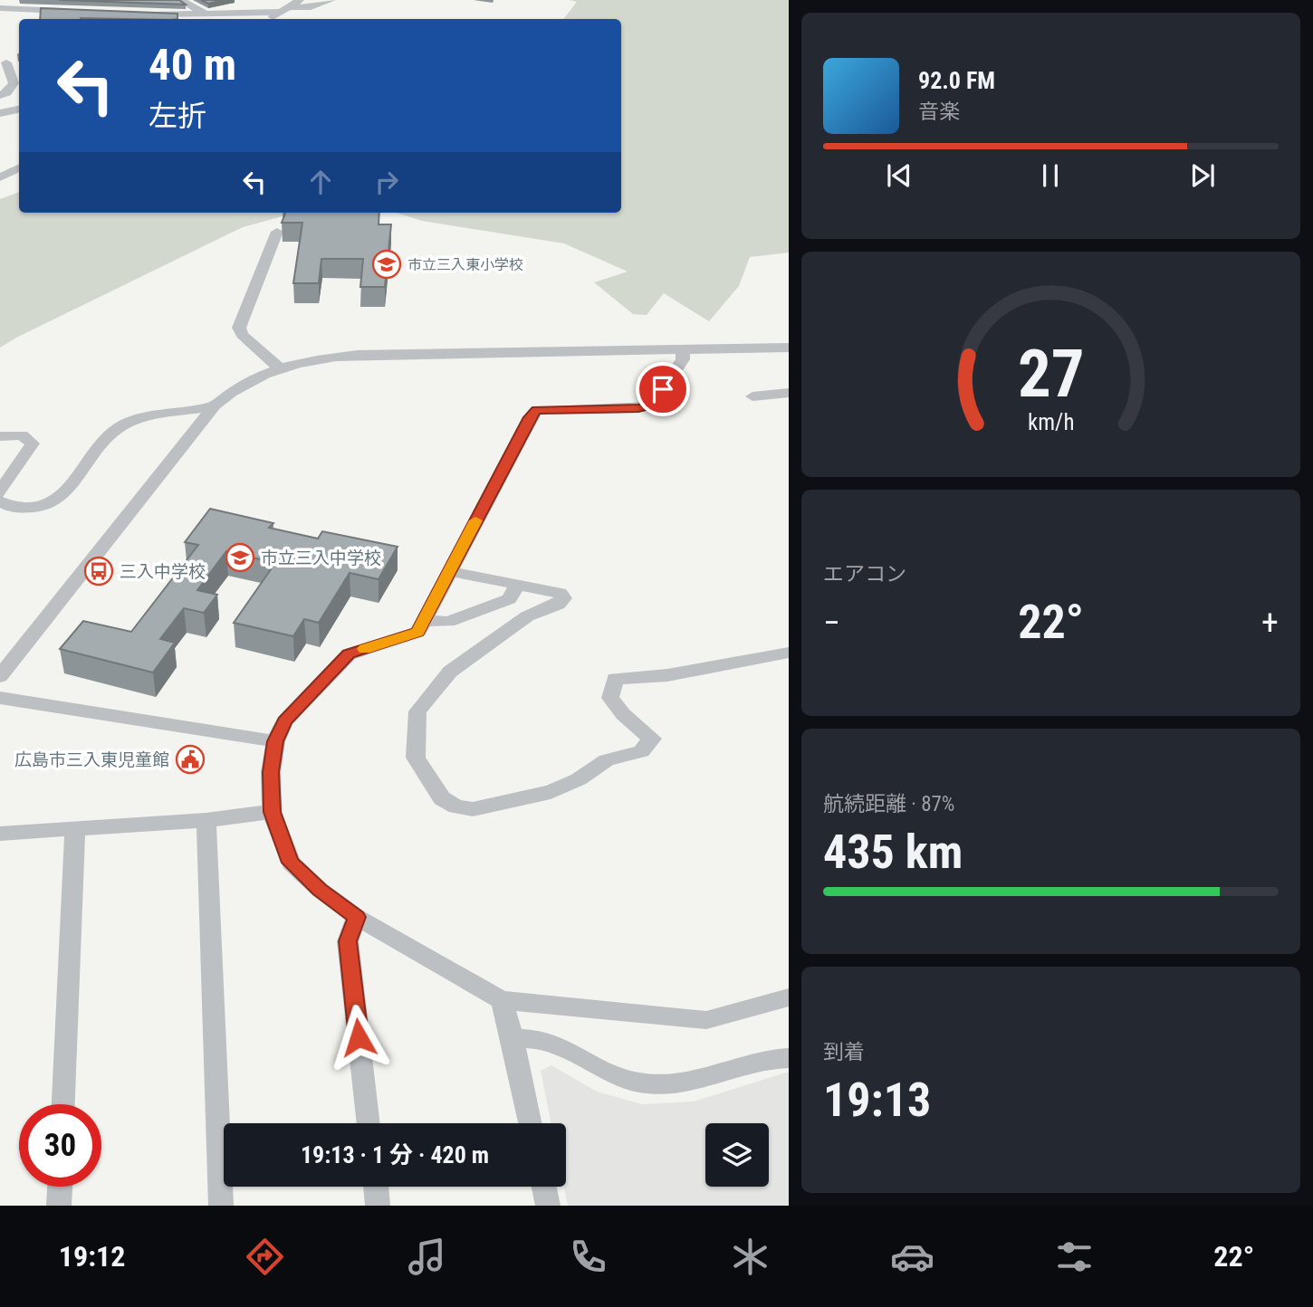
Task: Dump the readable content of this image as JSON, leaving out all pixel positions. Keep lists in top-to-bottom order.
{
  "places": {
    "school or university": ["市立三入東小学校", "市立三入中学校"],
    "bus stop": ["三入中学校"],
    "public building": ["広島市三入東児童館"]
  },
  "page": {
    "turn": ["40 m", "左折"],
    "song": ["92.0 FM", "音楽"],
    "tile": [
      "エアコン",
      ["航続距離 · 87%", "435 km"],
      ["到着", "19:13"]
    ],
    "heat": ["−", "22°", "+"],
    "limit": "30",
    "trip": "19:13 · 1 分 · 420 m",
    "tabs": ["19:12", "22°"],
    "gauge": ["27", "km/h"]
  }
}
